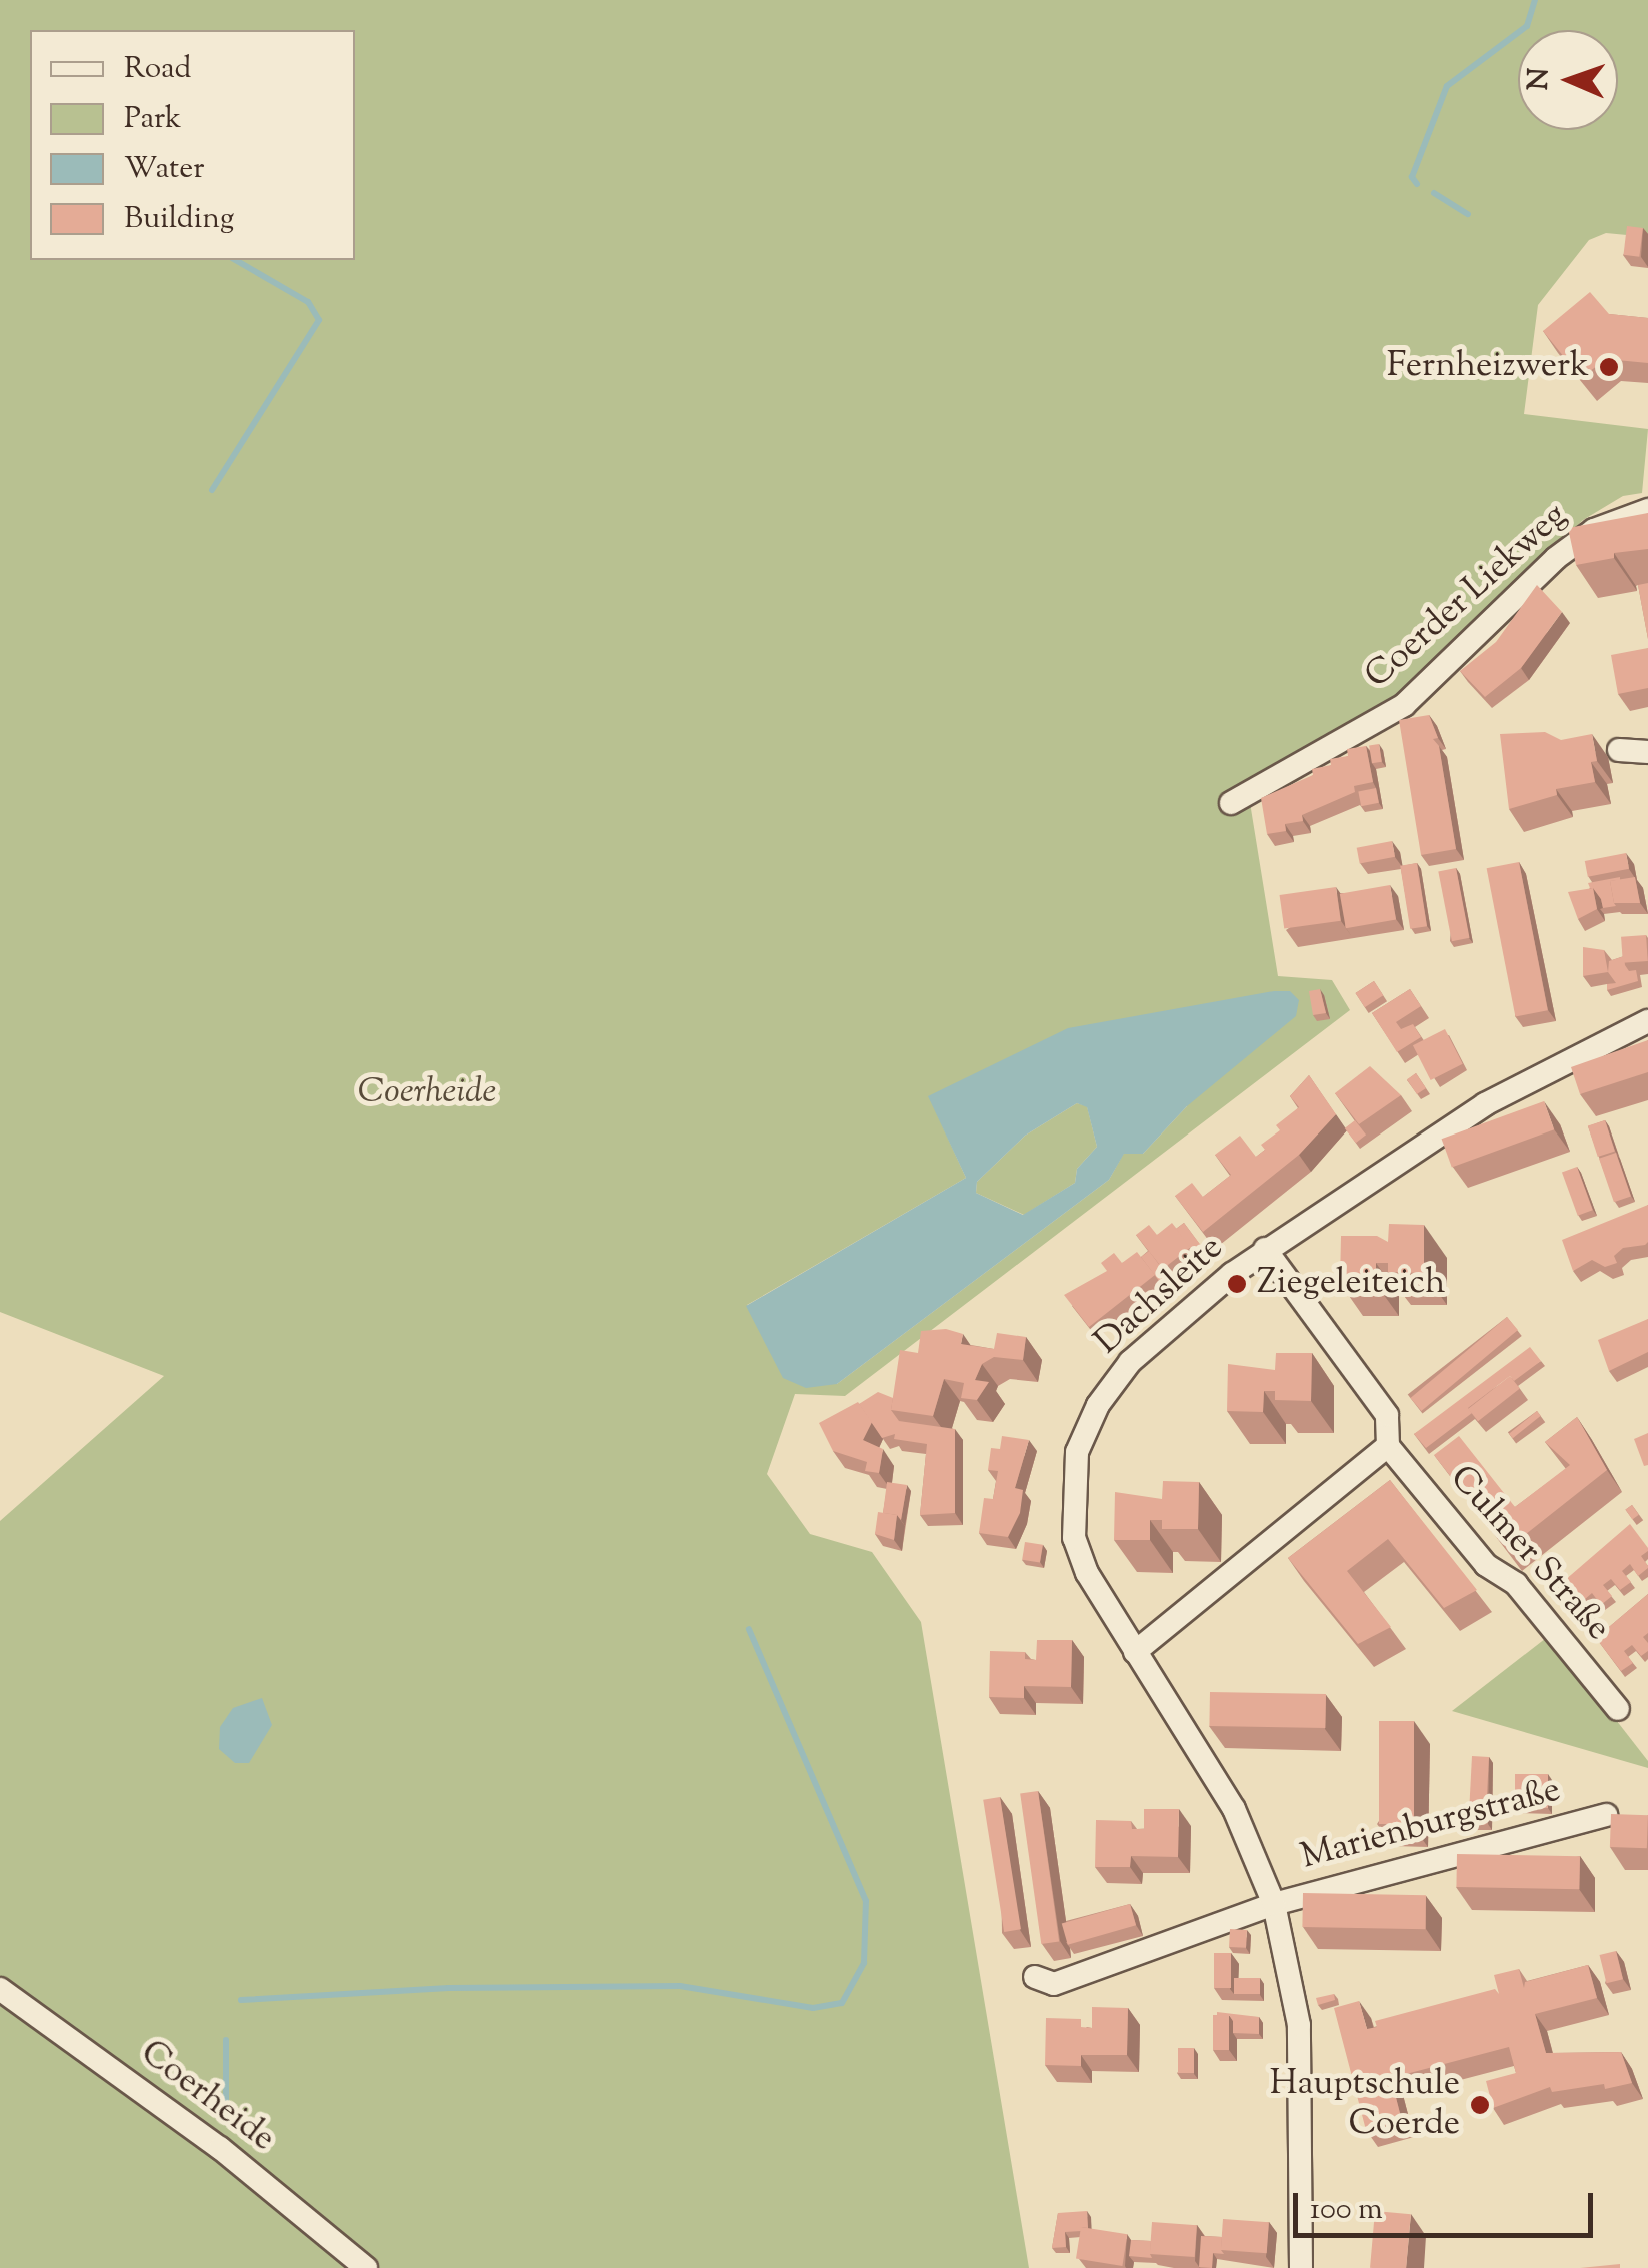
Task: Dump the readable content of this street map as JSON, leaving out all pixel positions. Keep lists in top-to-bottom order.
{
  "streets": {
    "street": [
      "Coerder Liekweg",
      "Dachsleite",
      "Culmer Straße",
      "Marienburgstraße",
      "Coerheide"
    ]
  },
  "crossings": [
    ["Dachsleite", "Culmer Straße"],
    ["Dachsleite", "Marienburgstraße"]
  ],
  "parks": ["Coerheide"],
  "places": ["Fernheizwerk", "Ziegeleiteich", "Hauptschule Coerde"],
  "legend": [
    "Road",
    "Park",
    "Water",
    "Building"
  ],
  "scale_bar": "100 m",
  "north": "left"
}
